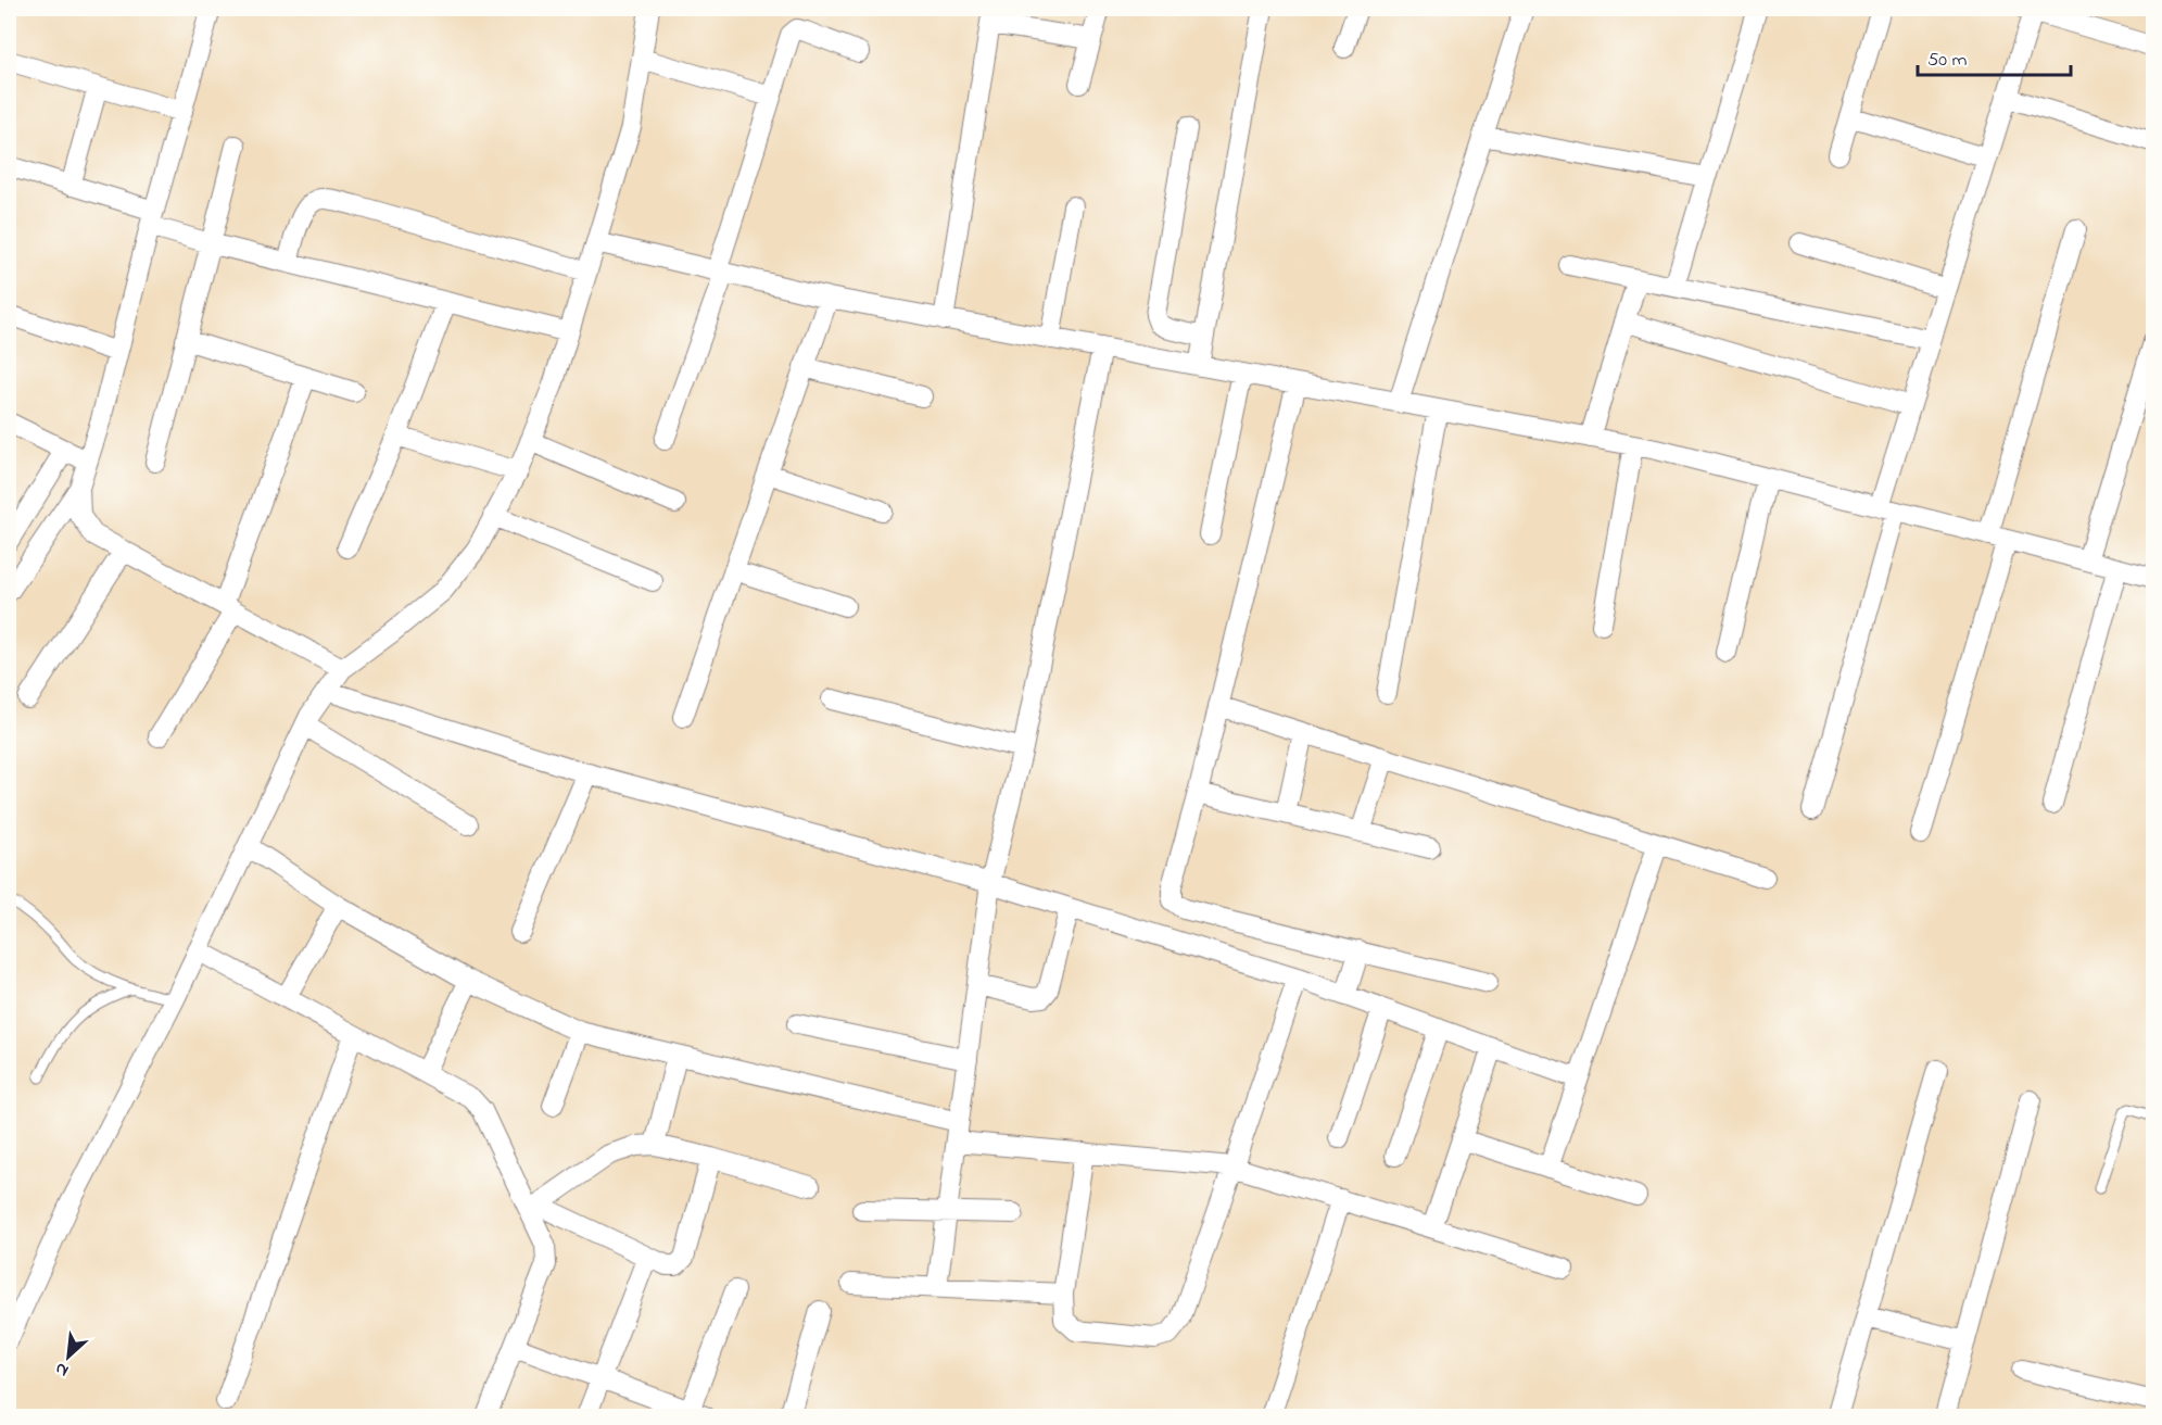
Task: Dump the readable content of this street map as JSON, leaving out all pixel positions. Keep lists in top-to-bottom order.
{
  "scale_bar": "50 m",
  "north": "bottom left"
}
